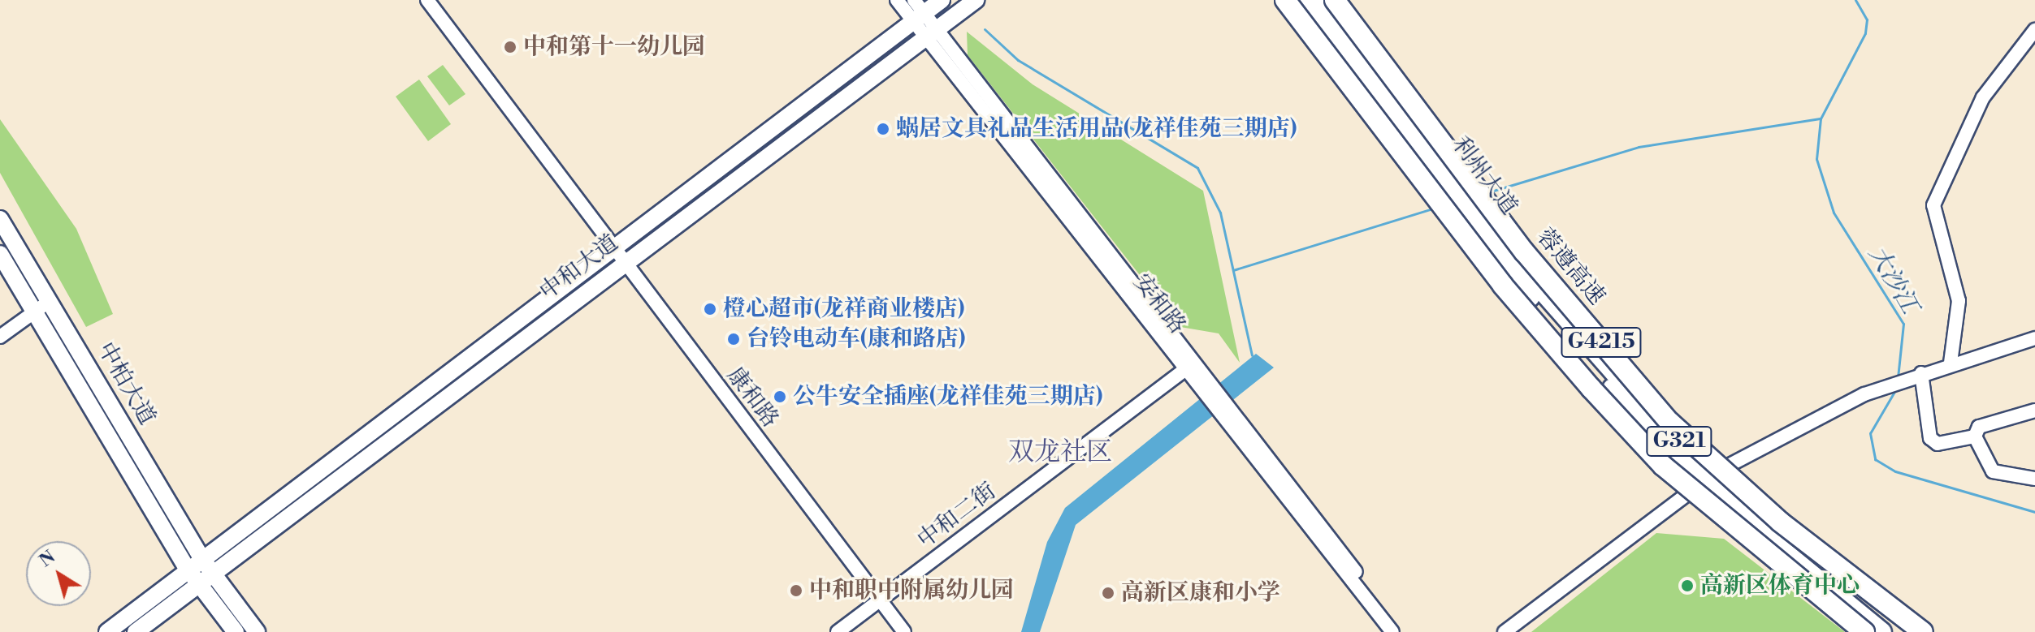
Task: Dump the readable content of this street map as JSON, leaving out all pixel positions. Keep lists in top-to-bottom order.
{
  "streets": {
    "highway": [
      "利州大道",
      "蓉遵高速",
      "G4215",
      "G321"
    ],
    "main road": ["中和大道", "中柏大道"],
    "street": ["安和路", "康和路", "中和二街"]
  },
  "crossings": [
    ["中和大道", "安和路"],
    ["中和大道", "中柏大道"],
    ["中和大道", "康和路"],
    ["安和路", "中和二街"],
    ["康和路", "中和二街"]
  ],
  "districts": ["双龙社区"],
  "water": ["大沙江"],
  "places": [
    "中和第十一幼儿园",
    "蜗居文具礼品生活用品(龙祥佳苑三期店)",
    "橙心超市(龙祥商业楼店)",
    "台铃电动车(康和路店)",
    "公牛安全插座(龙祥佳苑三期店)",
    "高新区体育中心",
    "中和职中附属幼儿园",
    "高新区康和小学"
  ],
  "north": "top left"
}
